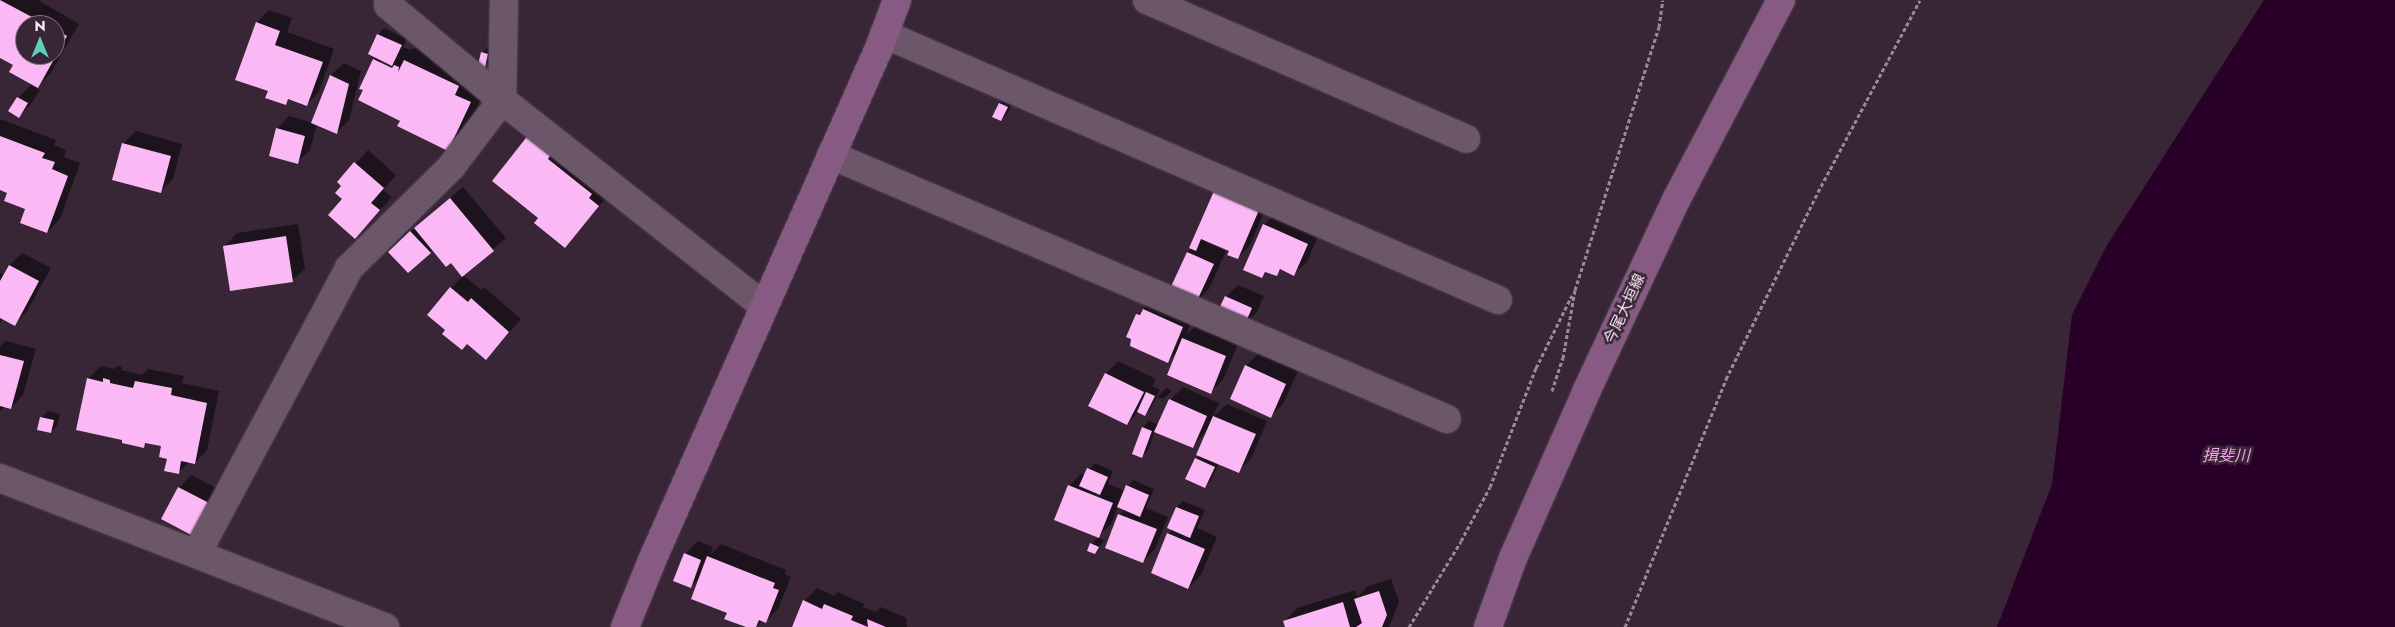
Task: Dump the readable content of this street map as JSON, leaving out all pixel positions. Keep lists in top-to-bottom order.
{
  "streets": {
    "street": ["今尾大垣線"]
  },
  "water": ["揖斐川"],
  "north": "top"
}
